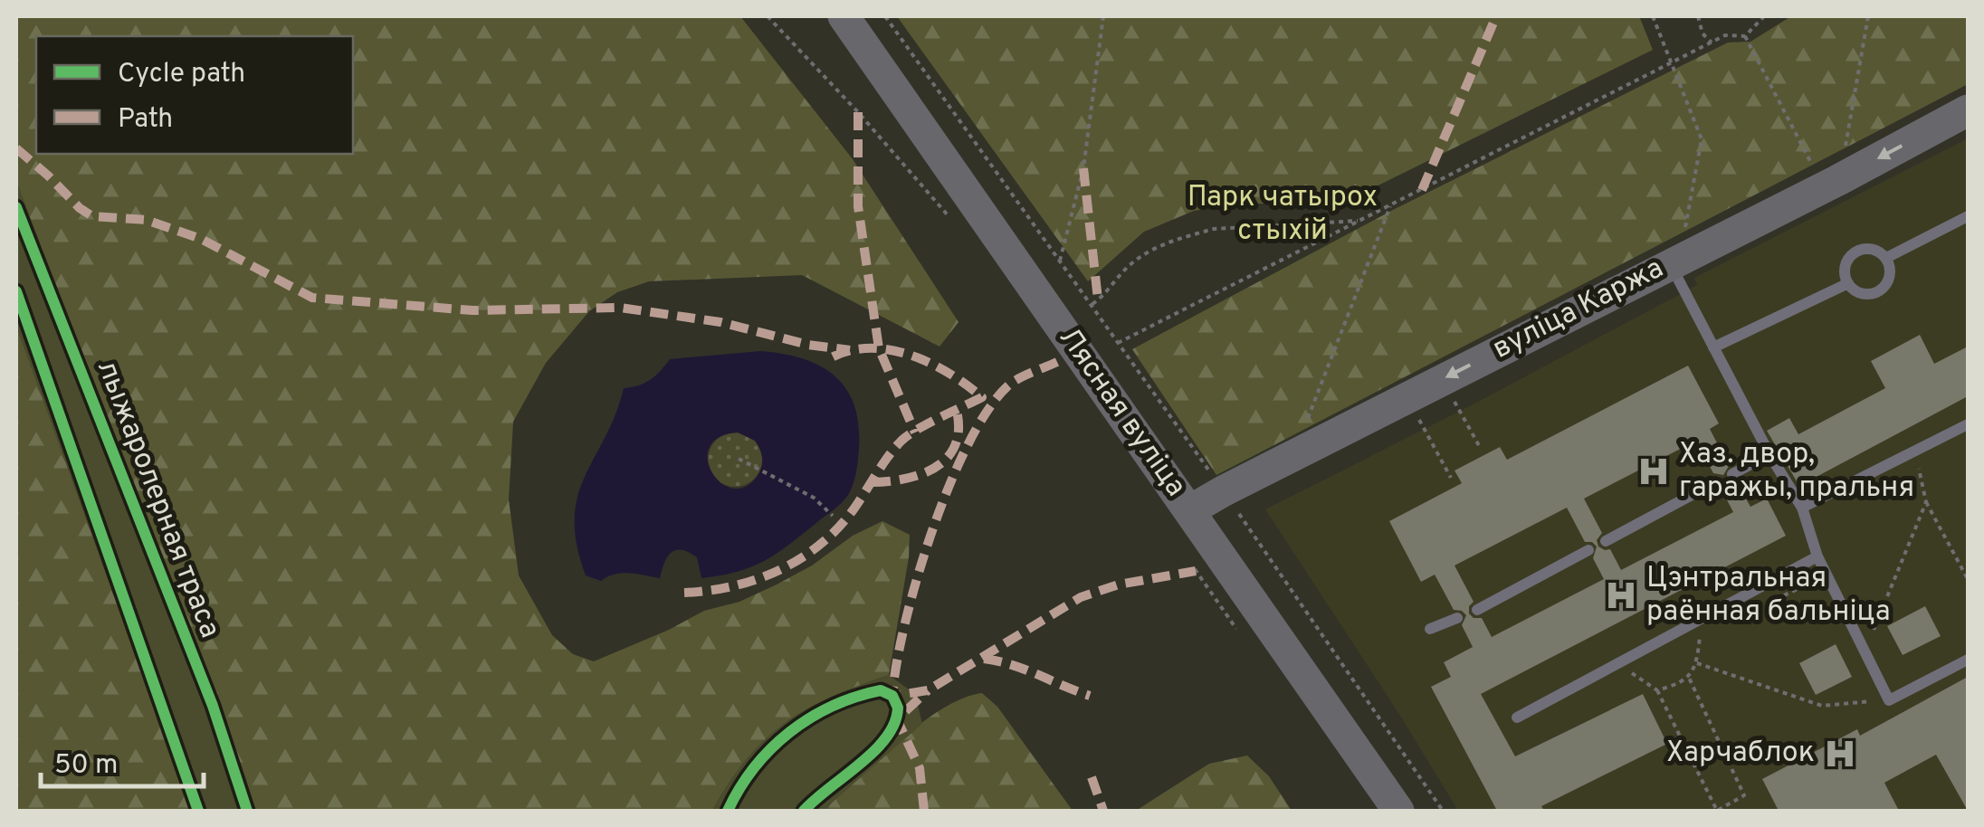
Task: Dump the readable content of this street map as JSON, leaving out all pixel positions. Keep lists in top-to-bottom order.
{
  "streets": {
    "main road": ["вуліца Каржа", "Лясная вуліца"],
    "cycle path": ["лыжаролерная траса"]
  },
  "crossings": [
    ["вуліца Каржа", "Лясная вуліца"]
  ],
  "one_way": ["вуліца Каржа"],
  "parks": ["Парк чатырох стыхій"],
  "places": {
    "hospital": ["Хаз. двор, гаражы, пральня", "Цэнтральная раённая бальніца", "Харчаблок"]
  },
  "legend": ["Cycle path", "Path"],
  "scale_bar": "50 m"
}
